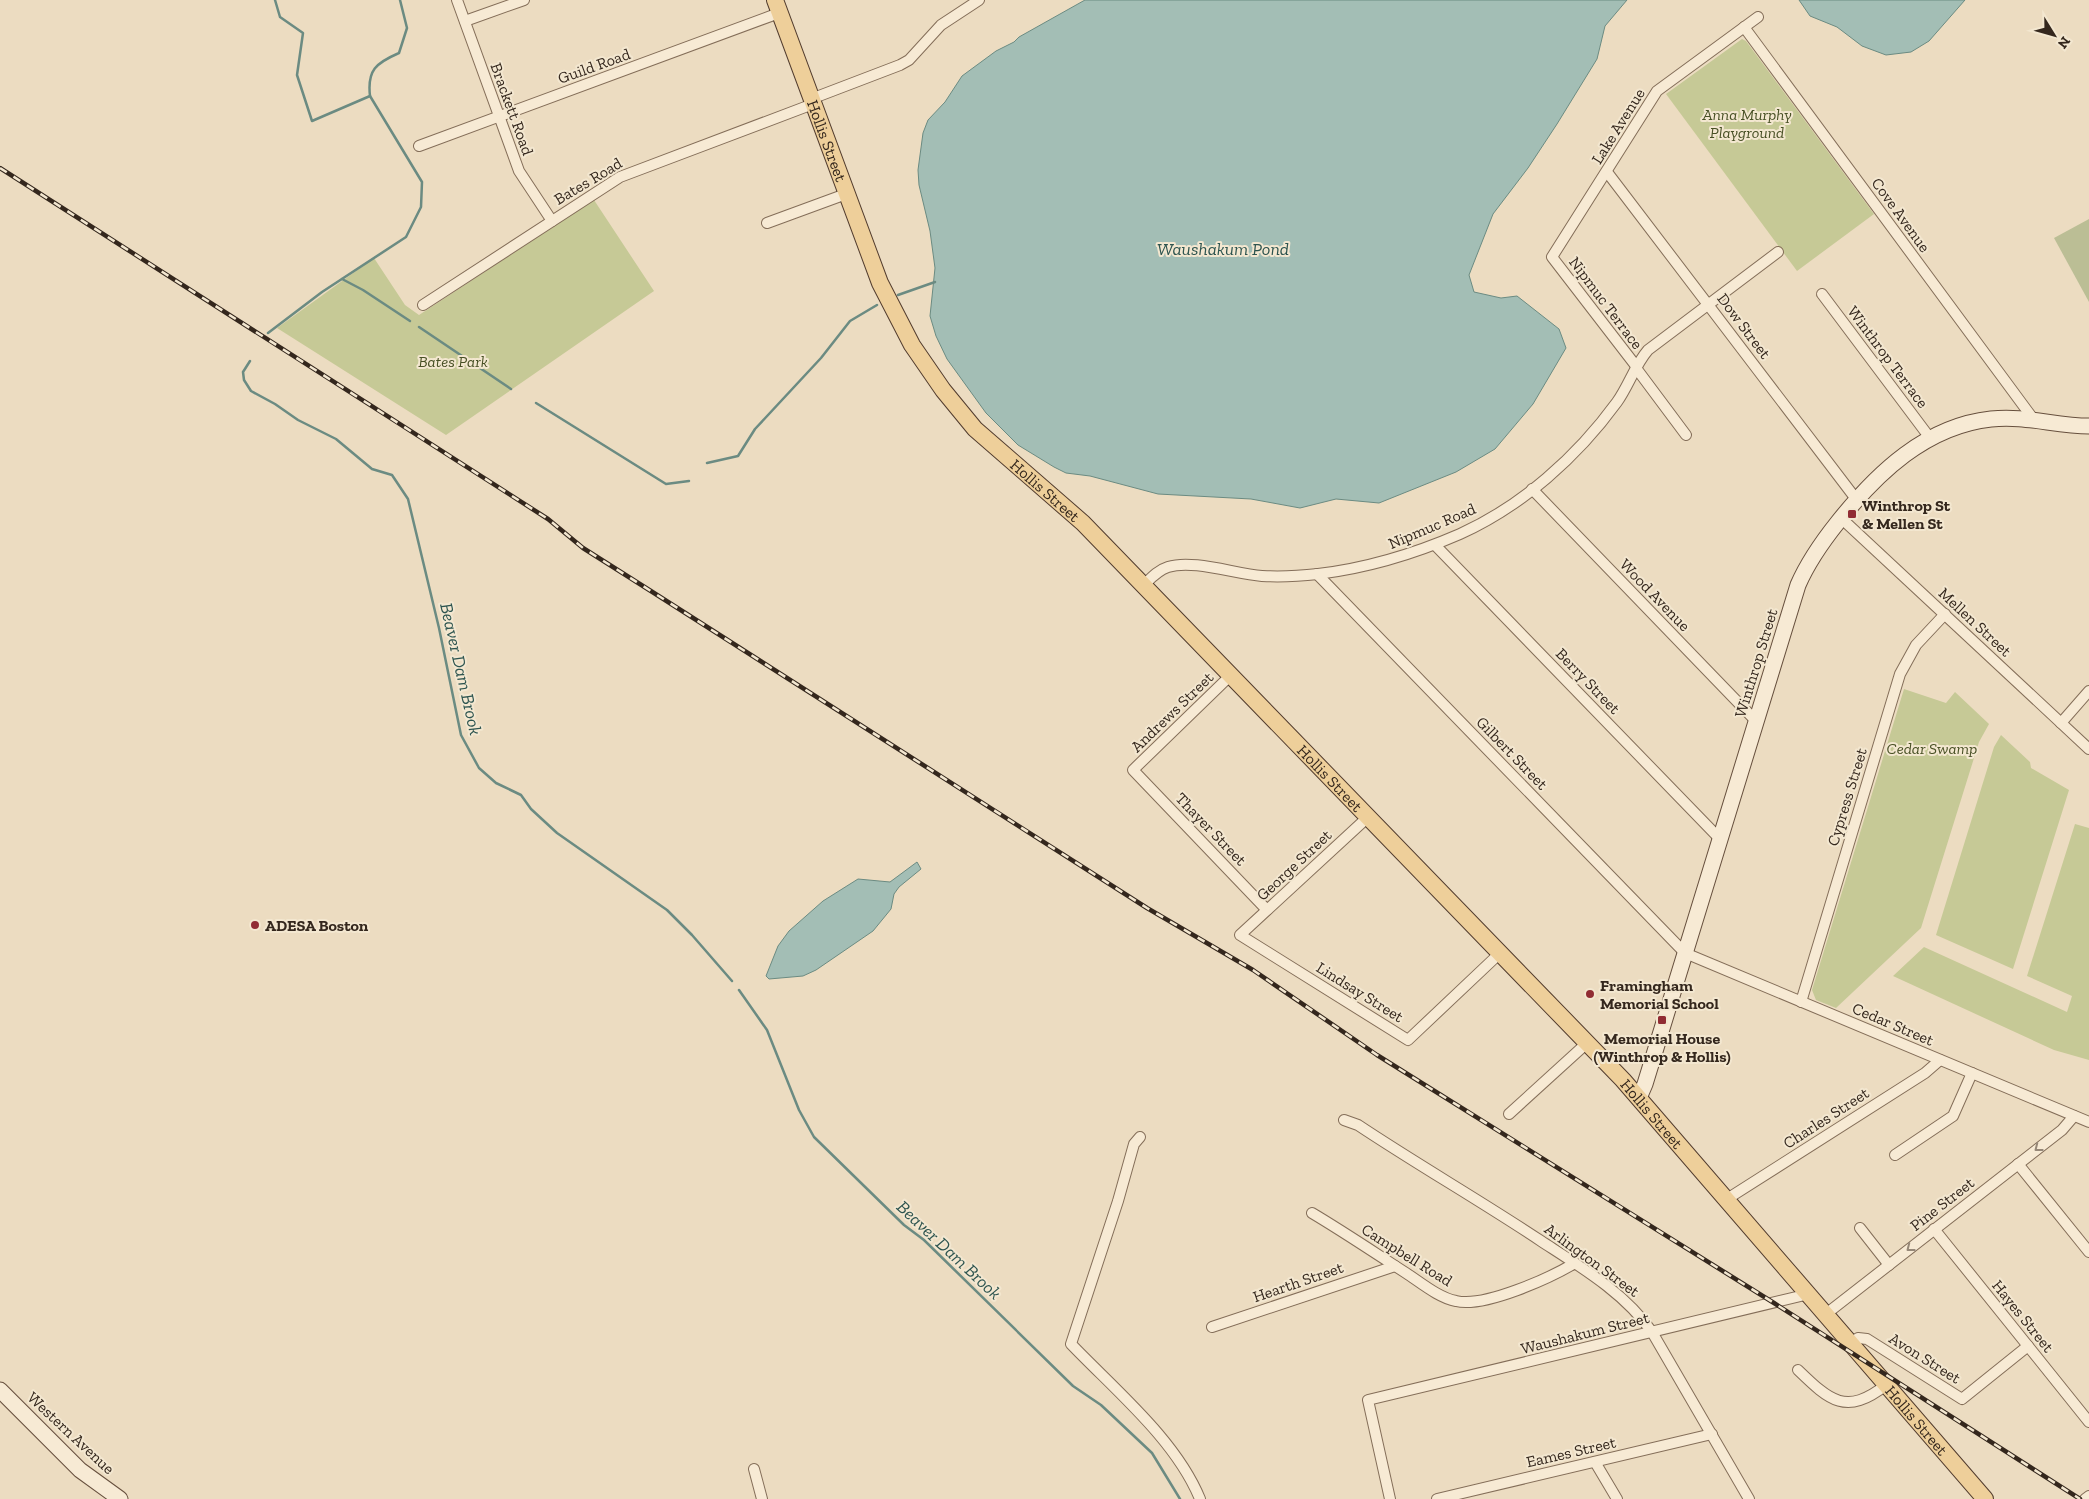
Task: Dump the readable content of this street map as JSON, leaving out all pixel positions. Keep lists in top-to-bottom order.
{
  "streets": {
    "main road": ["Hollis Street"],
    "street": [
      "Guild Road",
      "Brackett Road",
      "Lake Avenue",
      "Bates Road",
      "Cove Avenue",
      "Nipmuc Terrace",
      "Dow Street",
      "Winthrop Terrace",
      "Nipmuc Road",
      "Wood Avenue",
      "Mellen Street",
      "Winthrop Street",
      "Berry Street",
      "Andrews Street",
      "Gilbert Street",
      "Cypress Street",
      "Thayer Street",
      "George Street",
      "Lindsay Street",
      "Cedar Street",
      "Charles Street",
      "Pine Street",
      "Campbell Road",
      "Arlington Street",
      "Hearth Street",
      "Hayes Street",
      "Waushakum Street",
      "Avon Street",
      "Western Avenue",
      "Eames Street"
    ]
  },
  "crossings": [
    ["Guild Road", "Brackett Road"],
    ["Guild Road", "Hollis Street"],
    ["Brackett Road", "Bates Road"],
    ["Lake Avenue", "Cove Avenue"],
    ["Lake Avenue", "Nipmuc Terrace"],
    ["Lake Avenue", "Dow Street"],
    ["Hollis Street", "Bates Road"],
    ["Hollis Street", "Nipmuc Road"],
    ["Hollis Street", "Winthrop Street"],
    ["Hollis Street", "Andrews Street"],
    ["Hollis Street", "George Street"],
    ["Hollis Street", "Lindsay Street"],
    ["Hollis Street", "Charles Street"],
    ["Hollis Street", "Pine Street"],
    ["Hollis Street", "Waushakum Street"],
    ["Hollis Street", "Avon Street"],
    ["Cove Avenue", "Winthrop Street"],
    ["Nipmuc Terrace", "Nipmuc Road"],
    ["Dow Street", "Nipmuc Road"],
    ["Dow Street", "Winthrop Street"],
    ["Winthrop Terrace", "Winthrop Street"],
    ["Nipmuc Road", "Wood Avenue"],
    ["Nipmuc Road", "Berry Street"],
    ["Nipmuc Road", "Gilbert Street"],
    ["Wood Avenue", "Winthrop Street"],
    ["Mellen Street", "Winthrop Street"],
    ["Mellen Street", "Cypress Street"],
    ["Winthrop Street", "Berry Street"],
    ["Winthrop Street", "Gilbert Street"],
    ["Winthrop Street", "Cedar Street"],
    ["Andrews Street", "Thayer Street"],
    ["Gilbert Street", "Cedar Street"],
    ["Cypress Street", "Cedar Street"],
    ["Thayer Street", "George Street"],
    ["George Street", "Lindsay Street"],
    ["Cedar Street", "Charles Street"],
    ["Cedar Street", "Pine Street"],
    ["Pine Street", "Hayes Street"],
    ["Campbell Road", "Arlington Street"],
    ["Campbell Road", "Hearth Street"],
    ["Arlington Street", "Waushakum Street"],
    ["Arlington Street", "Eames Street"],
    ["Hayes Street", "Avon Street"]
  ],
  "one_way": ["Pine Street"],
  "water": ["Waushakum Pond", "Beaver Dam Brook"],
  "parks": ["Anna Murphy Playground", "Bates Park", "Cedar Swamp"],
  "places": {
    "transit": ["Winthrop St & Mellen St", "Memorial House (Winthrop & Hollis)"],
    "other": ["ADESA Boston", "Framingham Memorial School"]
  },
  "north": "bottom right"
}
